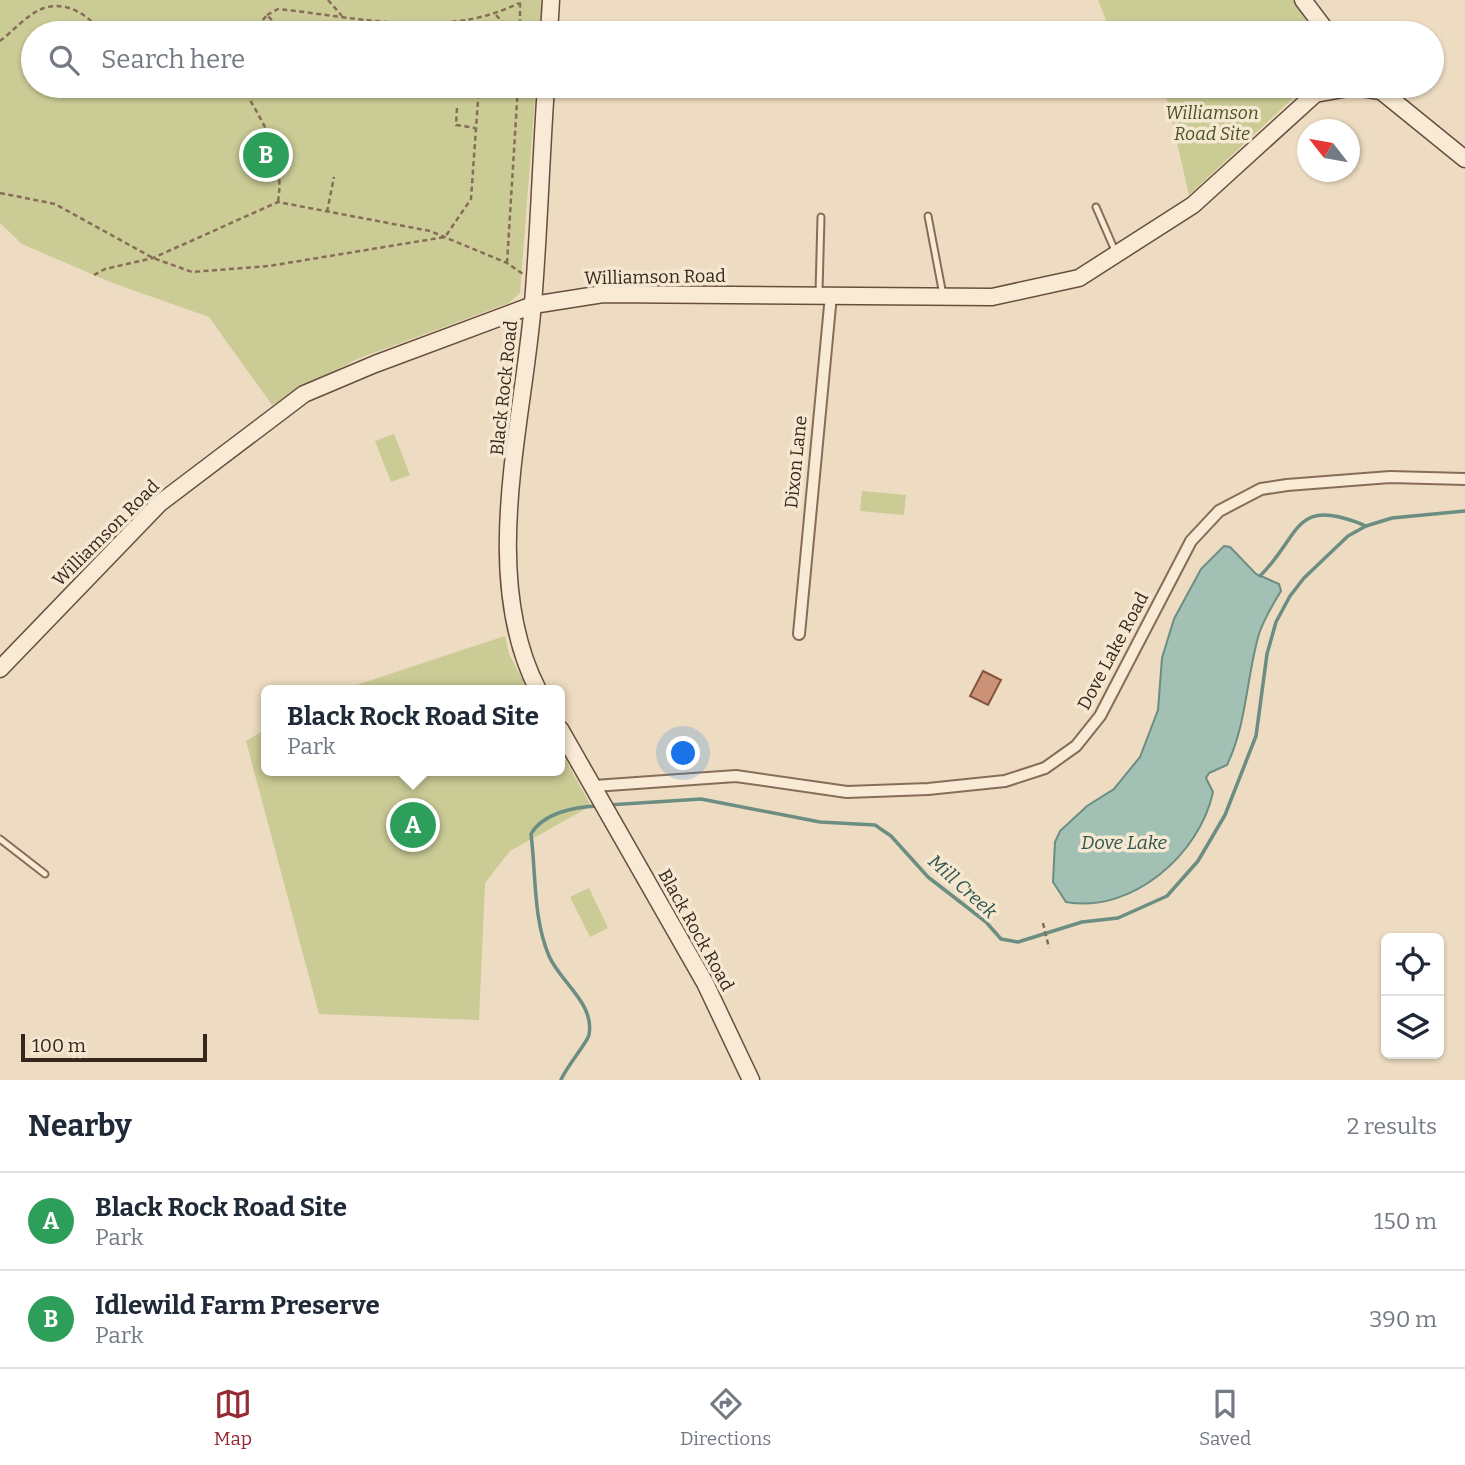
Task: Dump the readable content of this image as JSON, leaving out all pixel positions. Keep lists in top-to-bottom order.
{
  "streets": {
    "street": [
      "Williamson Road",
      "Black Rock Road",
      "Dixon Lane",
      "Dove Lake Road"
    ]
  },
  "crossings": [
    ["Williamson Road", "Black Rock Road"],
    ["Williamson Road", "Dixon Lane"],
    ["Black Rock Road", "Dove Lake Road"]
  ],
  "water": ["Dove Lake", "Mill Creek"],
  "parks": ["Williamson Road Site"],
  "scale_bar": "100 m",
  "north": "top left",
  "page": {
    "search": "Search here",
    "pins": ["B", "A"],
    "popup": ["Black Rock Road Site", "Park"],
    "scale": "100 m",
    "heading": ["Nearby", "2 results"],
    "list": [
      {
        "mark": "A",
        "name": "Black Rock Road Site",
        "note": "Park",
        "value": "150 m"
      },
      {
        "mark": "B",
        "name": "Idlewild Farm Preserve",
        "note": "Park",
        "value": "390 m"
      }
    ],
    "nav": ["Map", "Directions", "Saved"]
  }
}
